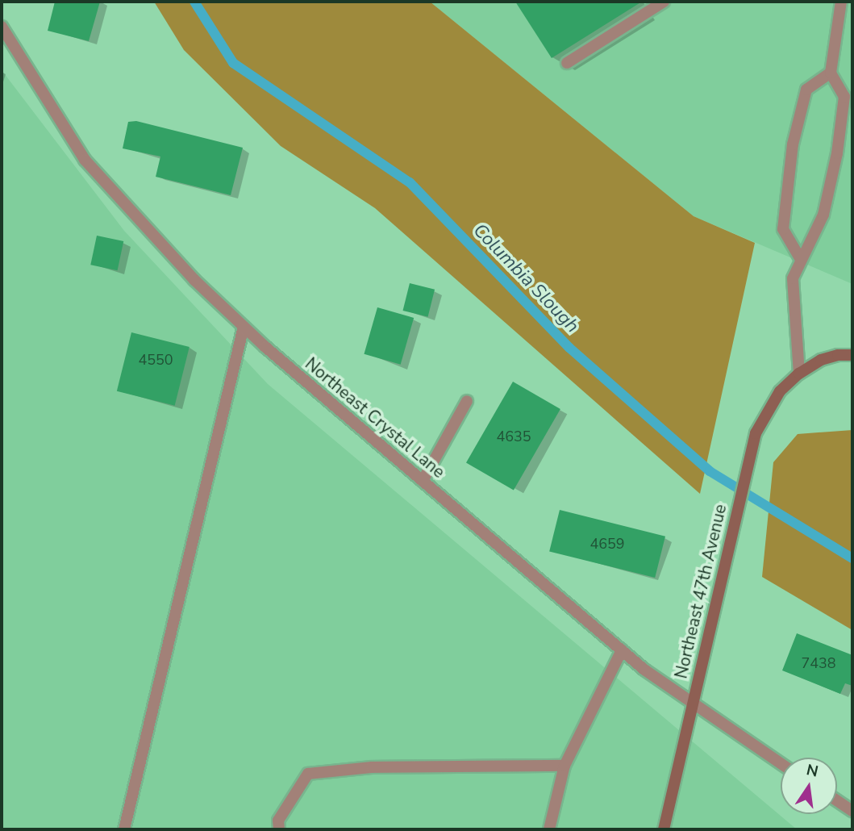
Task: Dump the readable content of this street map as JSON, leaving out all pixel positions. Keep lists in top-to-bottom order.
{
  "streets": {
    "street": ["Northeast Crystal Lane", "Northeast 47th Avenue"]
  },
  "crossings": [
    ["Northeast Crystal Lane", "Northeast 47th Avenue"]
  ],
  "water": ["Columbia Slough"],
  "house_numbers": [
    "4550",
    "4635",
    "4659",
    "7438"
  ],
  "north": "top"
}
